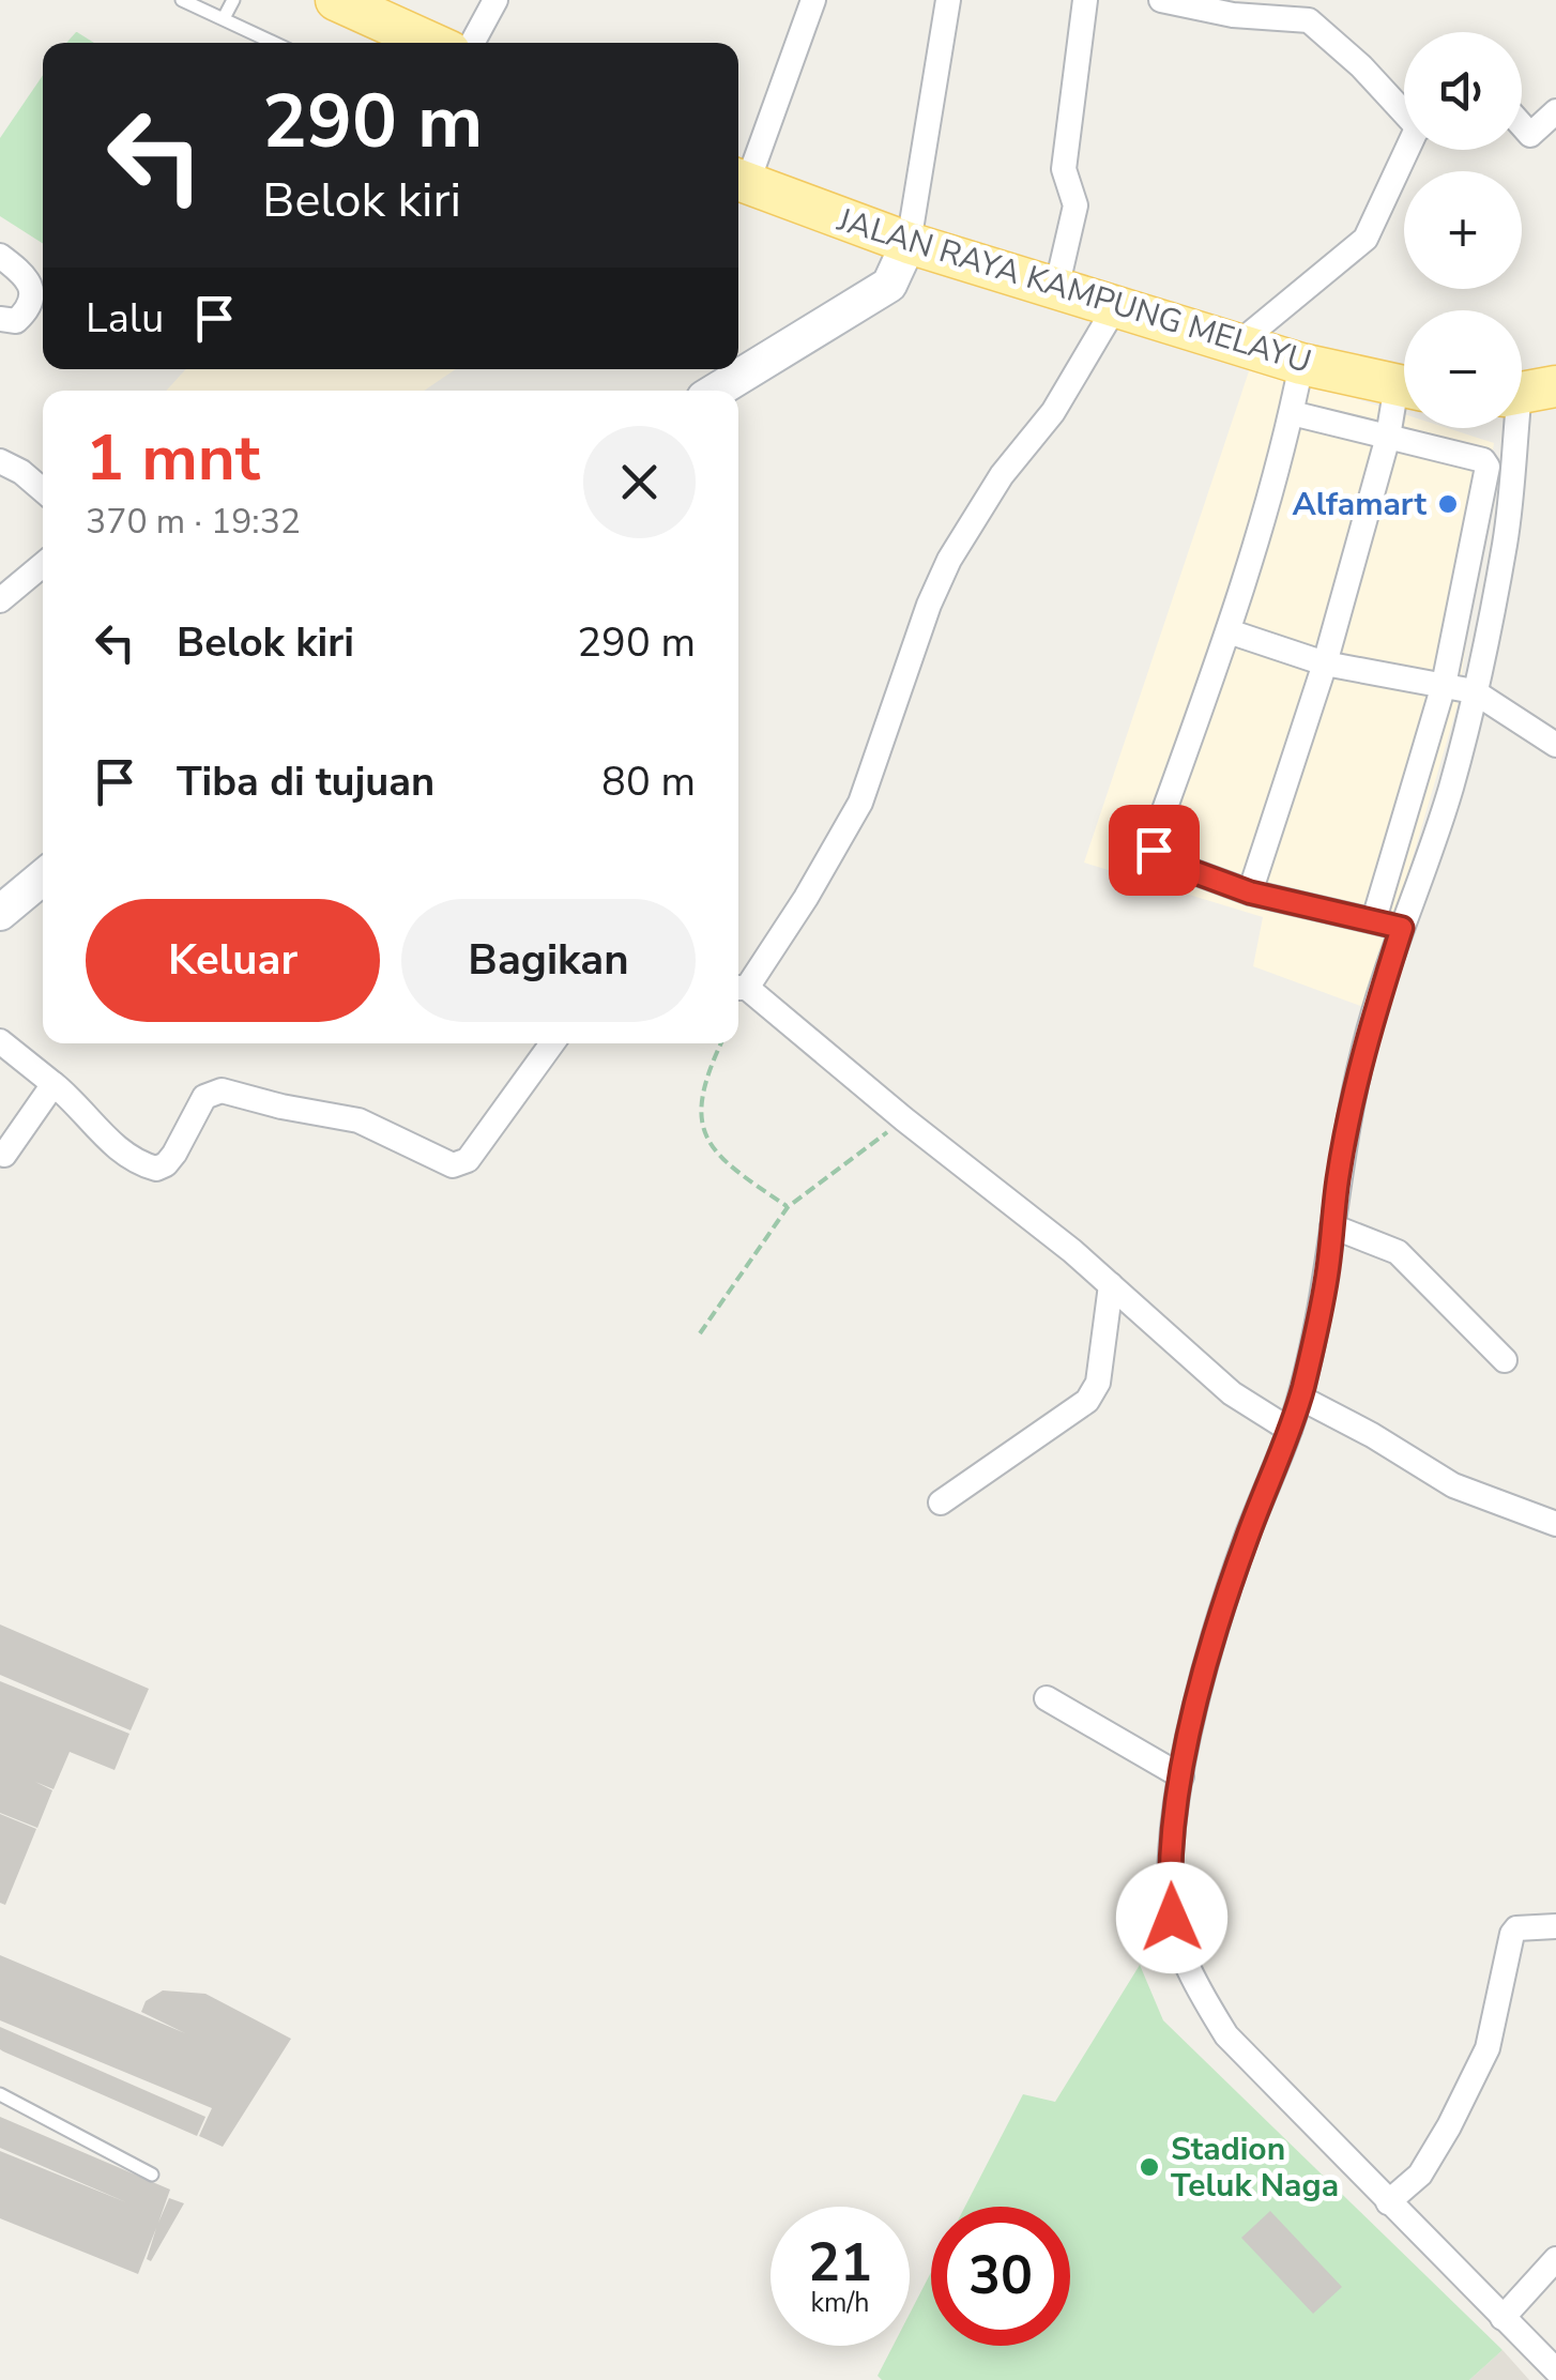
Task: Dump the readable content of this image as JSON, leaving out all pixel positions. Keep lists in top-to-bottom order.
{
  "streets": {
    "main road": ["JALAN RAYA KAMPUNG MELAYU"]
  },
  "places": ["Alfamart", "Stadion Teluk Naga"],
  "page": {
    "map_buttons": ["+", "−"],
    "turn": ["290 m", "Belok kiri"],
    "then": "Lalu",
    "heading": ["1 mnt", "370 m · 19:32"],
    "list": [
      {
        "name": "Belok kiri",
        "value": "290 m"
      },
      {
        "name": "Tiba di tujuan",
        "value": "80 m"
      }
    ],
    "buttons": ["Keluar", "Bagikan"],
    "speed": "21 km/h",
    "limit": "30"
  }
}
